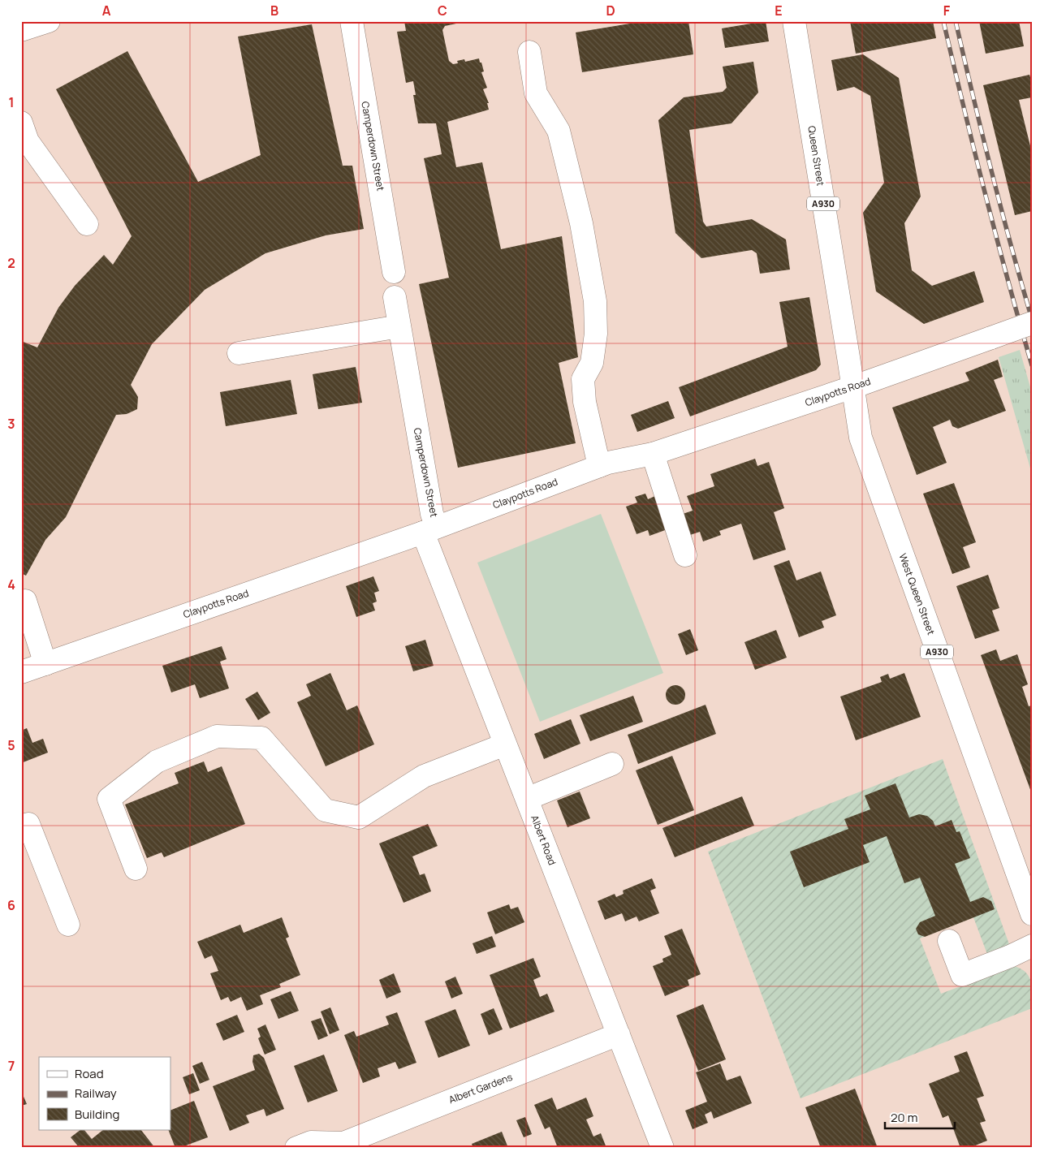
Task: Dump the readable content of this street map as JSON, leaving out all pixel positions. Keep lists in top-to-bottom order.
{
  "streets": {
    "main road": [
      "Camperdown Street",
      "Queen Street",
      "A930",
      "Claypotts Road",
      "West Queen Street",
      "Albert Road",
      "Albert Gardens"
    ]
  },
  "crossings": [
    ["Camperdown Street", "Claypotts Road"],
    ["Camperdown Street", "Albert Road"],
    ["Queen Street", "Claypotts Road"],
    ["Queen Street", "West Queen Street"],
    ["Claypotts Road", "West Queen Street"],
    ["Claypotts Road", "Albert Road"],
    ["Albert Road", "Albert Gardens"]
  ],
  "legend": ["Road", "Railway", "Building"],
  "scale_bar": "20 m",
  "grid": {
    "columns": [
      "A",
      "B",
      "C",
      "D",
      "E",
      "F"
    ],
    "rows": [
      "1",
      "2",
      "3",
      "4",
      "5",
      "6",
      "7"
    ]
  }
}
